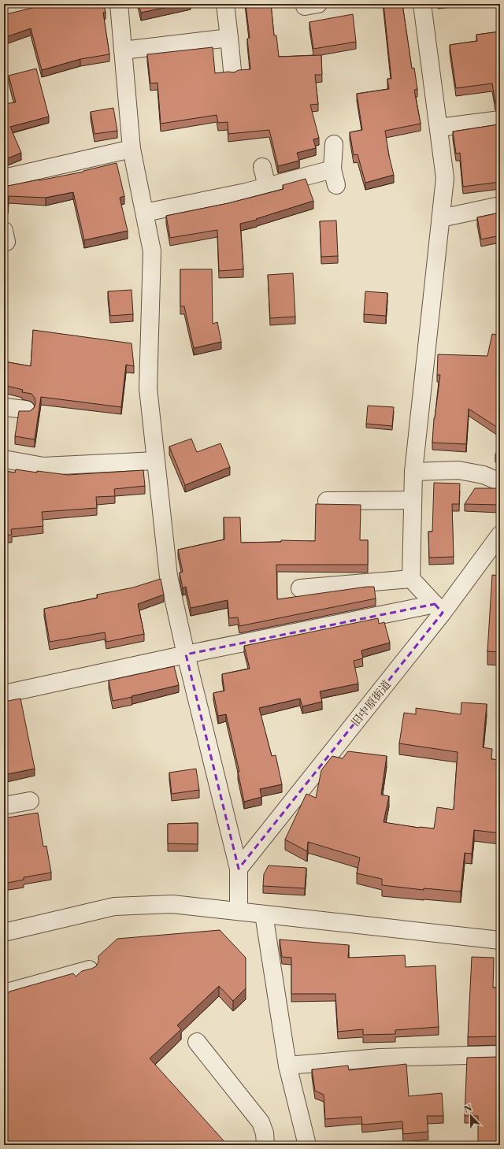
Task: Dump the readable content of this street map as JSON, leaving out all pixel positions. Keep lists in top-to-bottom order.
{
  "streets": {
    "street": ["旧中原街道"]
  },
  "north": "top"
}
